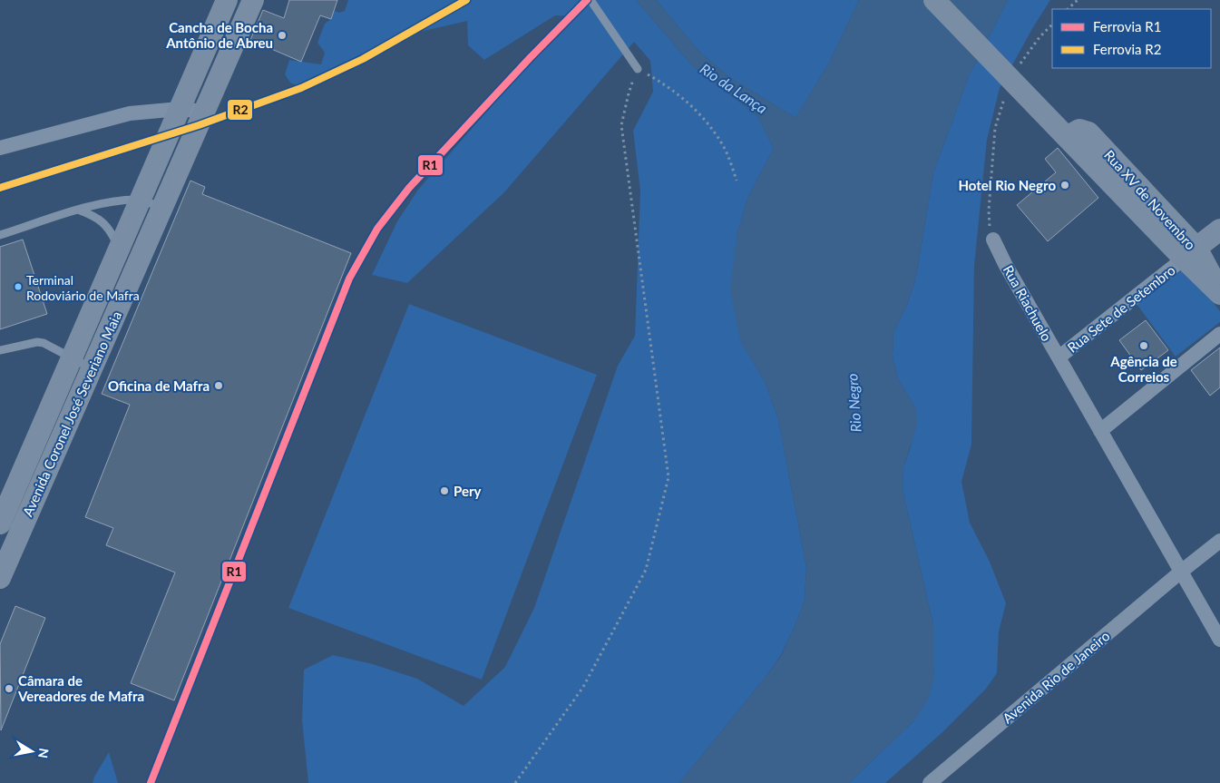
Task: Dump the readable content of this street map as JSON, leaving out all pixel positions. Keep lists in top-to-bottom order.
{
  "streets": {
    "main road": ["Rua XV de Novembro", "Rua Sete de Setembro", "Avenida Coronel José Severiano Maia"],
    "street": ["Rua Riachuelo", "Avenida Rio de Janeiro"]
  },
  "crossings": [
    ["Rua XV de Novembro", "Rua Sete de Setembro"],
    ["Rua Riachuelo", "Rua Sete de Setembro"],
    ["Rua Riachuelo", "Avenida Rio de Janeiro"]
  ],
  "water": ["Rio da Lança", "Rio Negro"],
  "places": [
    "Cancha de Bocha Antônio de Abreu",
    "Hotel Rio Negro",
    "Terminal Rodoviário de Mafra",
    "Agência de Correios",
    "Oficina de Mafra",
    "Pery",
    "Câmara de Vereadores de Mafra"
  ],
  "lines": ["rail line R1", "rail line R2"],
  "legend": ["Ferrovia R1", "Ferrovia R2"],
  "north": "right"
}
